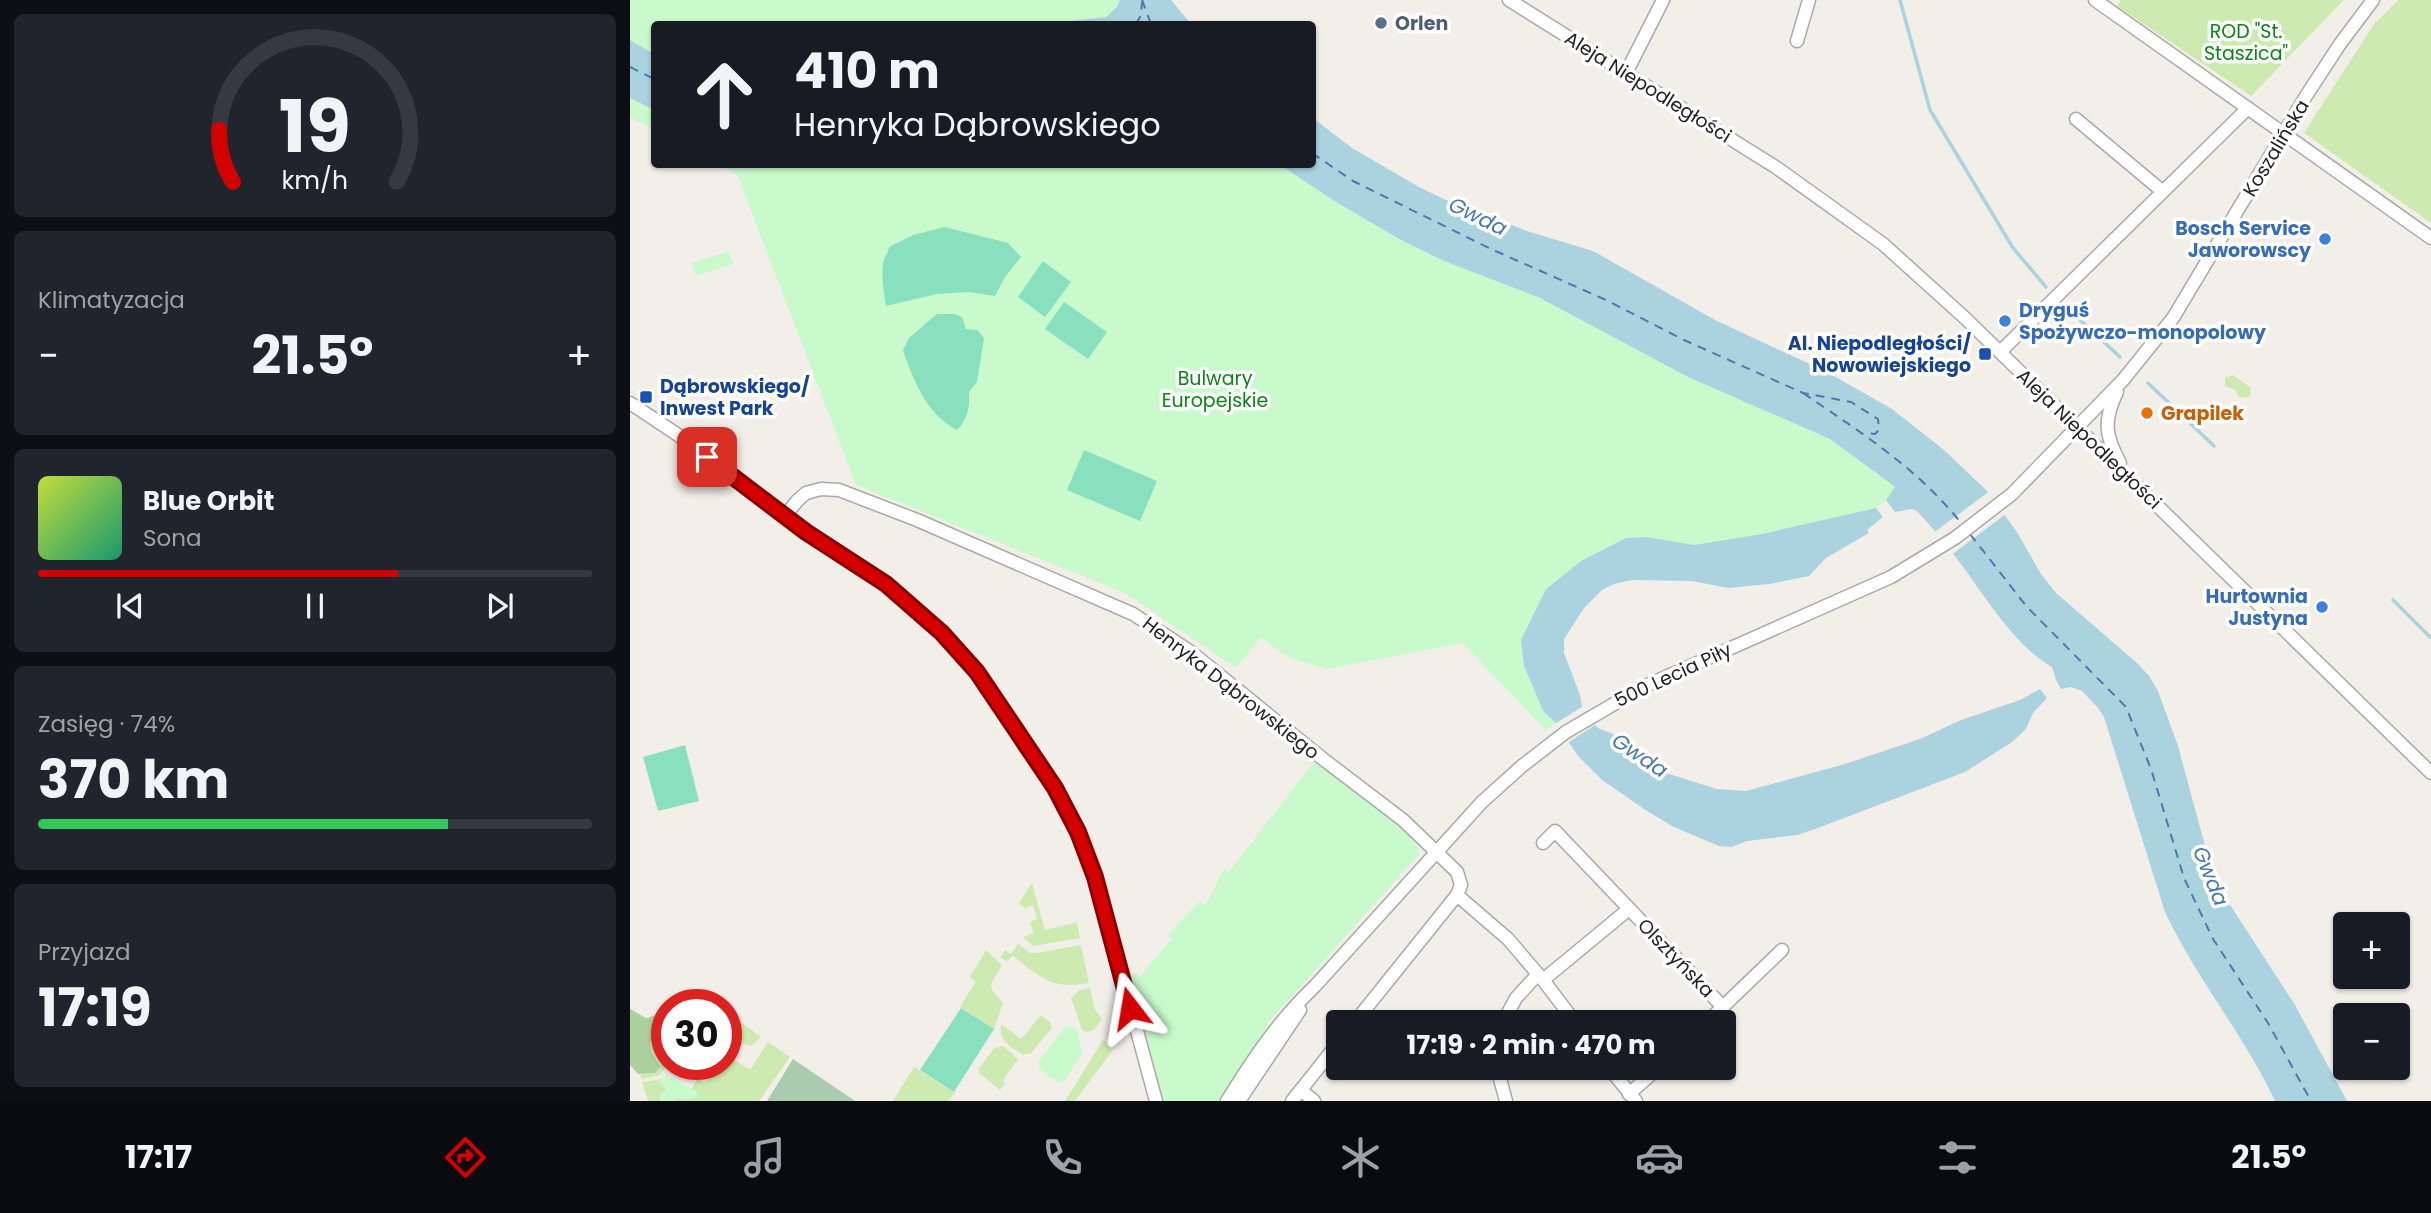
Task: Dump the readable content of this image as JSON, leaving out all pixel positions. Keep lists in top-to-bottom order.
{
  "streets": {
    "street": [
      "Aleja Niepodległości",
      "Koszalińska",
      "500 Lecia Piły",
      "Henryka Dąbrowskiego",
      "Olsztyńska"
    ]
  },
  "crossings": [
    ["Aleja Niepodległości", "Koszalińska"],
    ["Aleja Niepodległości", "500 Lecia Piły"],
    ["Koszalińska", "500 Lecia Piły"],
    ["500 Lecia Piły", "Henryka Dąbrowskiego"]
  ],
  "water": ["Gwda"],
  "parks": ["ROD \"St. Staszica\"", "Bulwary Europejskie"],
  "places": {
    "other": [
      "Orlen",
      "Bosch Service Jaworowscy",
      "Dryguś Spożywczo-monopolowy",
      "Grapilek",
      "Hurtownia Justyna"
    ],
    "transit": ["Al. Niepodległości/ Nowowiejskiego", "Dąbrowskiego/ Inwest Park"]
  },
  "page": {
    "turn": ["410 m", "Henryka Dąbrowskiego"],
    "tile": [
      "Klimatyzacja",
      ["Zasięg · 74%", "370 km"],
      ["Przyjazd", "17:19"]
    ],
    "heat": ["−", "21.5°", "+"],
    "song": ["Blue Orbit", "Sona"],
    "map_buttons": ["+", "−"],
    "limit": "30",
    "trip": "17:19 · 2 min · 470 m",
    "tabs": ["17:17", "21.5°"],
    "gauge": ["19", "km/h"]
  }
}
